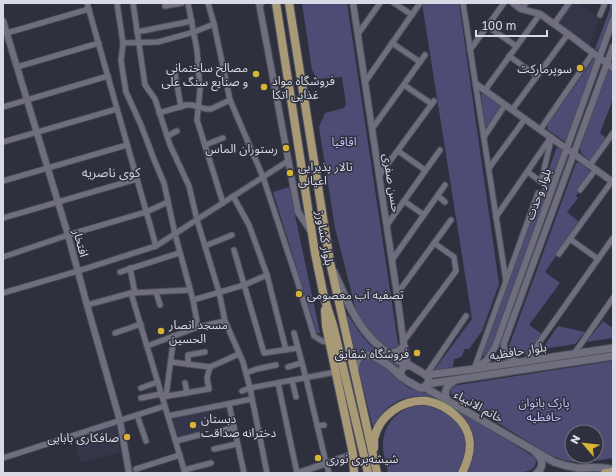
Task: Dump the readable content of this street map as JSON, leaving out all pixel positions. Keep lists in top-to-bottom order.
{
  "streets": {
    "main road": ["بلوار کشاورز", "بلوار حافظیه", "خاتم الانبیاء"],
    "street": ["حسن صفری", "بلوار وحدت", "افتخار"]
  },
  "crossings": [
    ["بلوار وحدت", "بلوار حافظیه"],
    ["بلوار کشاورز", "خاتم الانبیاء"],
    ["بلوار حافظیه", "خاتم الانبیاء"]
  ],
  "districts": ["کوی ناصریه"],
  "parks": ["اقاقیا", "پارک بانوان حافظیه"],
  "places": [
    "سوپرمارکت",
    "مصالح ساختمانی و صنایع سنگ علی",
    "فروشگاه مواد غذایی اتکا",
    "رستوران الماس",
    "تالار پذیرایی اعیانی",
    "تصفیه آب معصومی",
    "مسجد انصار الحسین",
    "فروشگاه شقایق",
    "دبستان دخترانه صداقت",
    "صافکاری بابایی",
    "شیشه‌بری نوری"
  ],
  "scale_bar": "100 m",
  "north": "top left"
}
